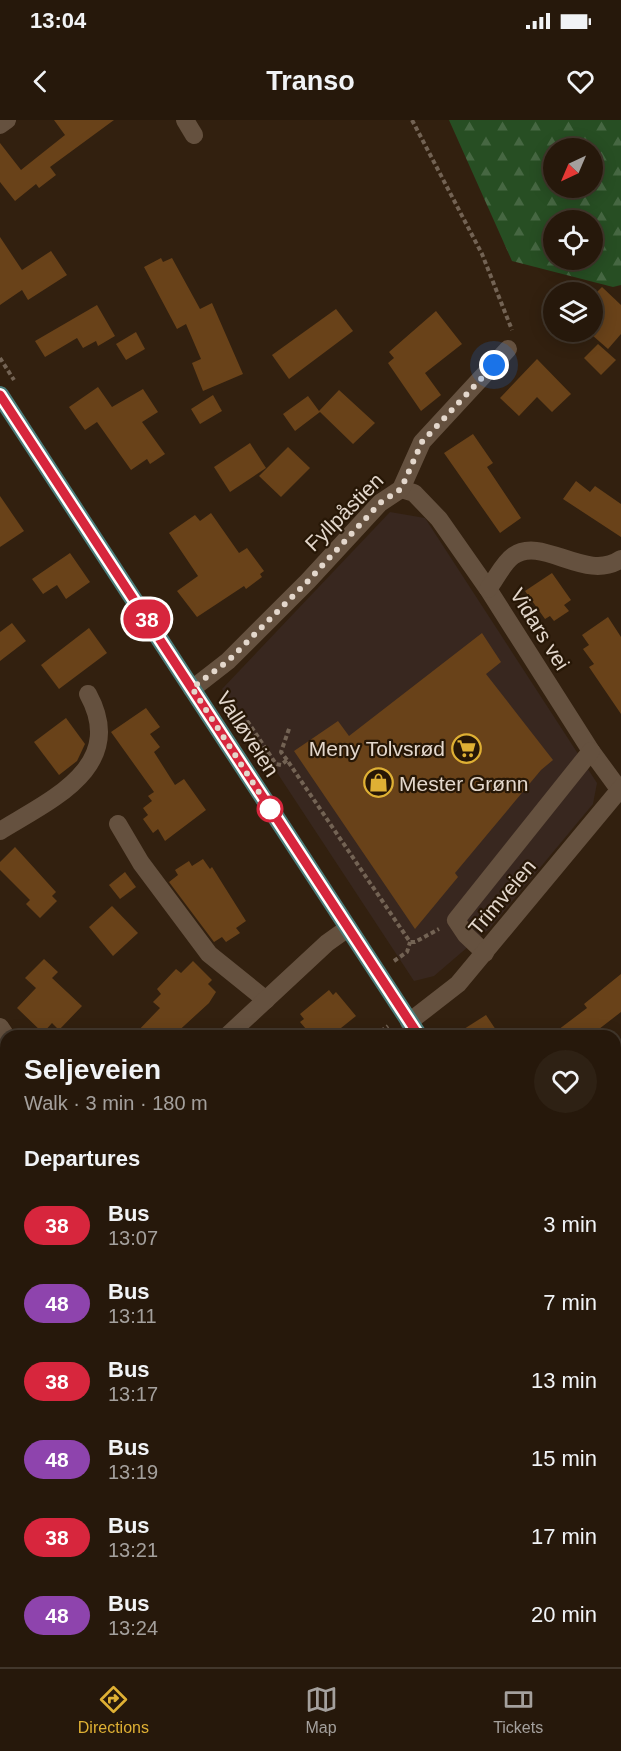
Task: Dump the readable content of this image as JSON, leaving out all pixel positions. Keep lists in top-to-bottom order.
{
  "streets": {
    "main road": ["Valløveien"],
    "street": ["Fyllpåstien", "Vidars vei", "Trimveien"]
  },
  "crossings": [
    ["Fyllpåstien", "Valløveien"],
    ["Vidars vei", "Trimveien"],
    ["Valløveien", "Trimveien"]
  ],
  "places": {
    "supermarket": ["Meny Tolvsrød"],
    "shop": ["Mester Grønn"]
  },
  "lines": ["bus line 38"],
  "north": "bottom left",
  "page": {
    "status": "13:04",
    "header": "Transo",
    "on_map": "38",
    "heading": [
      ["Seljeveien", "Walk · 3 min · 180 m"],
      "Departures"
    ],
    "list": [
      {
        "mark": "38",
        "name": "Bus",
        "note": "13:07",
        "value": "3 min"
      },
      {
        "mark": "48",
        "name": "Bus",
        "note": "13:11",
        "value": "7 min"
      },
      {
        "mark": "38",
        "name": "Bus",
        "note": "13:17",
        "value": "13 min"
      },
      {
        "mark": "48",
        "name": "Bus",
        "note": "13:19",
        "value": "15 min"
      },
      {
        "mark": "38",
        "name": "Bus",
        "note": "13:21",
        "value": "17 min"
      },
      {
        "mark": "48",
        "name": "Bus",
        "note": "13:24",
        "value": "20 min"
      }
    ],
    "tabs": ["Directions", "Map", "Tickets"]
  }
}
